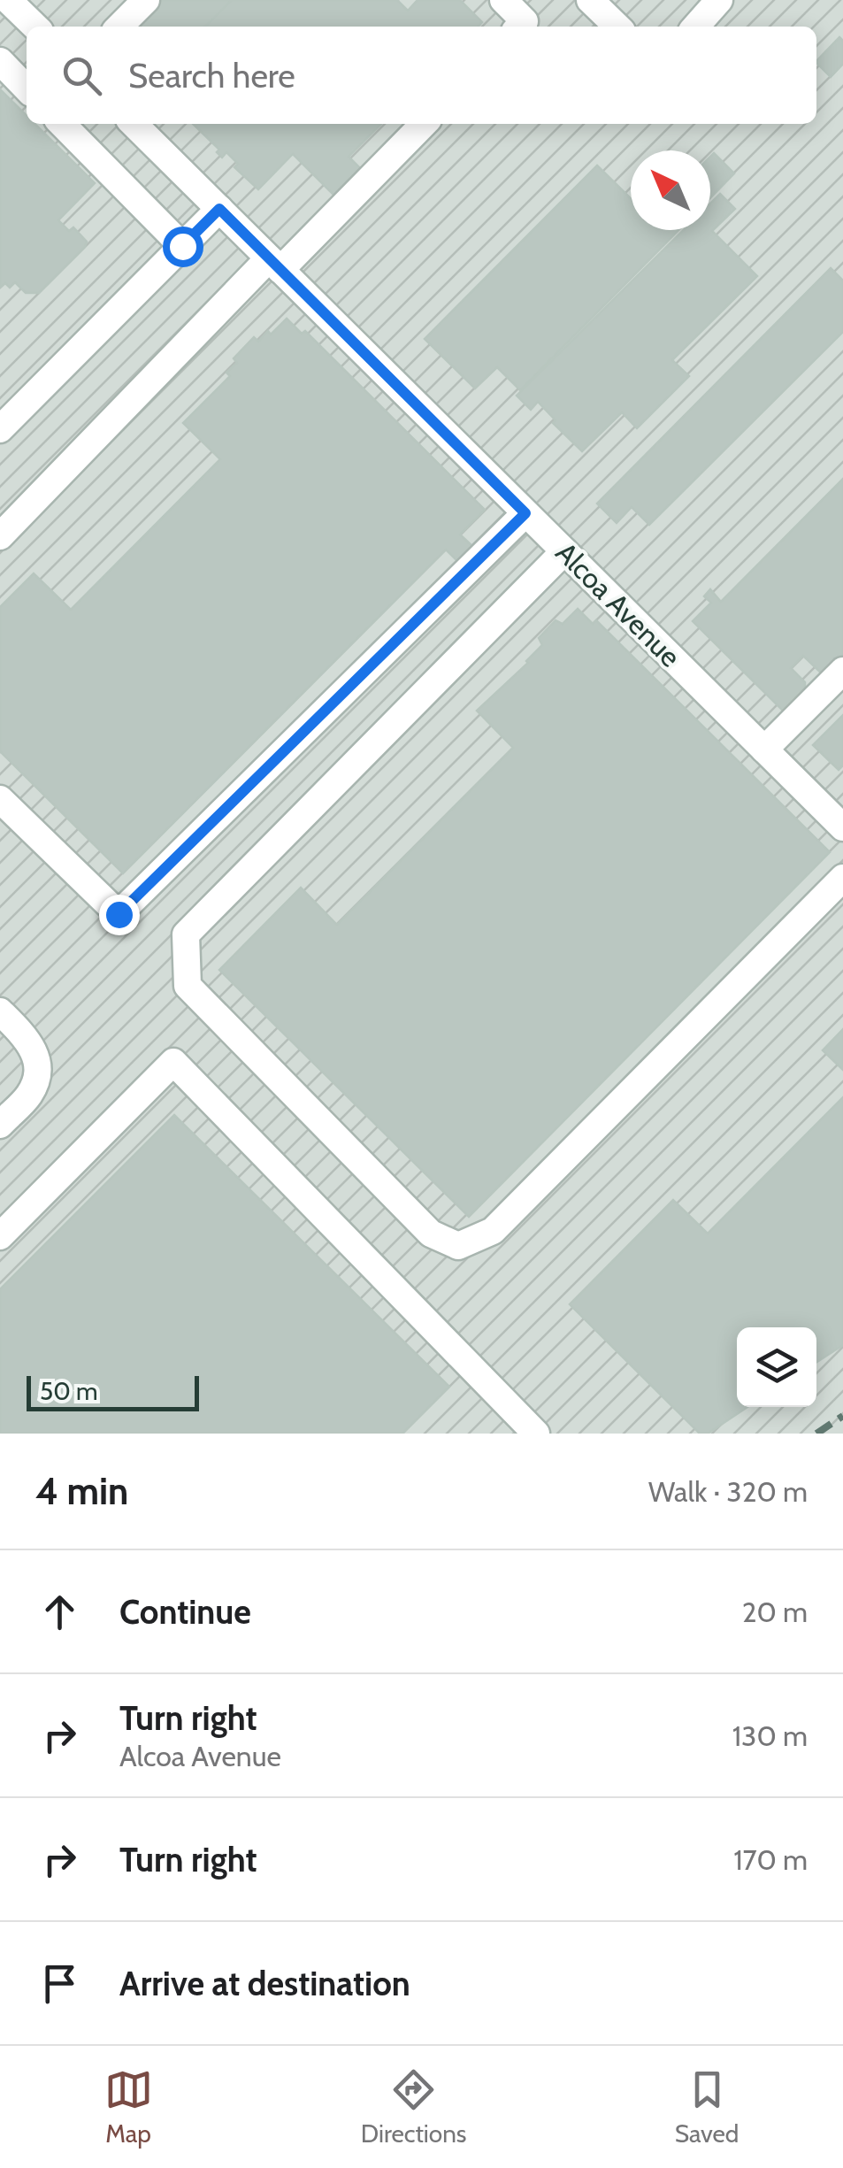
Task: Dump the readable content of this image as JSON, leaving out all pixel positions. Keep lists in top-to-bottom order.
{
  "streets": {
    "street": ["Alcoa Avenue"]
  },
  "scale_bar": "50 m",
  "north": "top left",
  "page": {
    "search": "Search here",
    "scale": "50 m",
    "heading": ["4 min", "Walk · 320 m"],
    "list": [
      ["Continue", "20 m"],
      ["Turn right", "Alcoa Avenue", "130 m"],
      ["Turn right", "170 m"],
      "Arrive at destination"
    ],
    "nav": ["Map", "Directions", "Saved"]
  }
}
